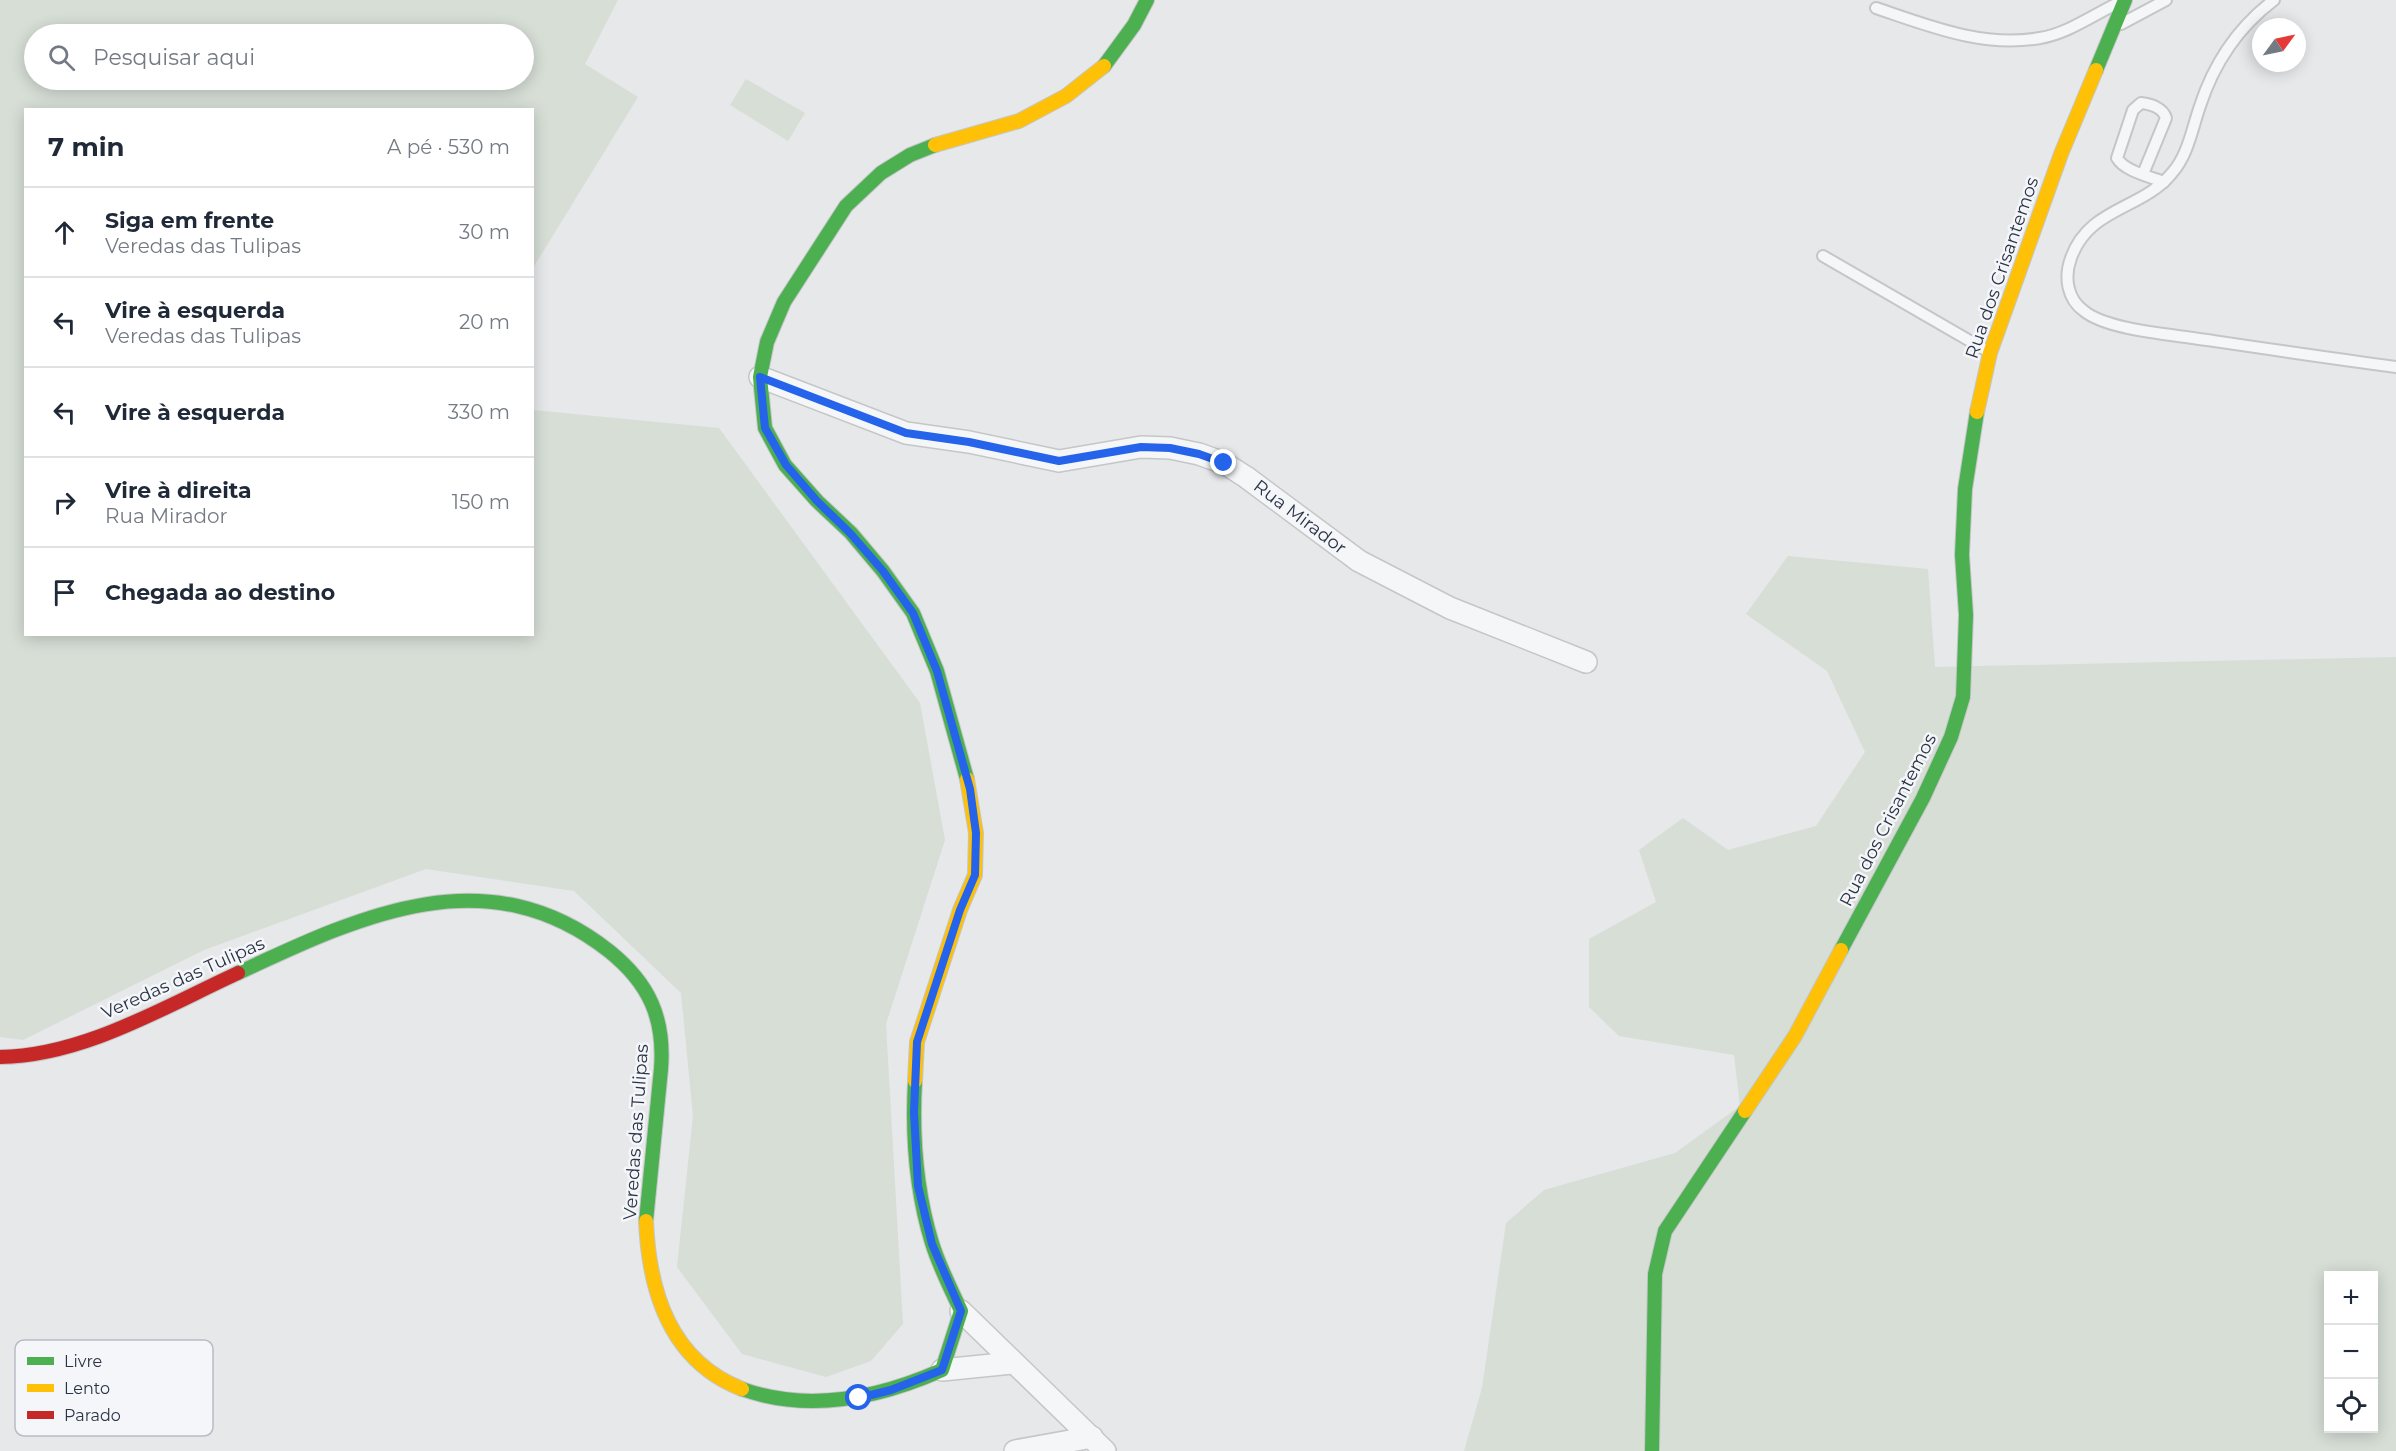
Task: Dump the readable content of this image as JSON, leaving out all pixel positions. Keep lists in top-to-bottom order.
{
  "streets": {
    "main road": ["Rua dos Crisantemos", "Veredas das Tulipas"],
    "street": ["Rua Mirador"]
  },
  "legend": ["Livre", "Lento", "Parado"],
  "north": "top right",
  "page": {
    "search": "Pesquisar aqui",
    "heading": ["7 min", "A pé · 530 m"],
    "list": [
      ["Siga em frente", "Veredas das Tulipas", "30 m"],
      ["Vire à esquerda", "Veredas das Tulipas", "20 m"],
      ["Vire à esquerda", "330 m"],
      ["Vire à direita", "Rua Mirador", "150 m"],
      "Chegada ao destino"
    ],
    "map_buttons": ["+", "−"]
  }
}
